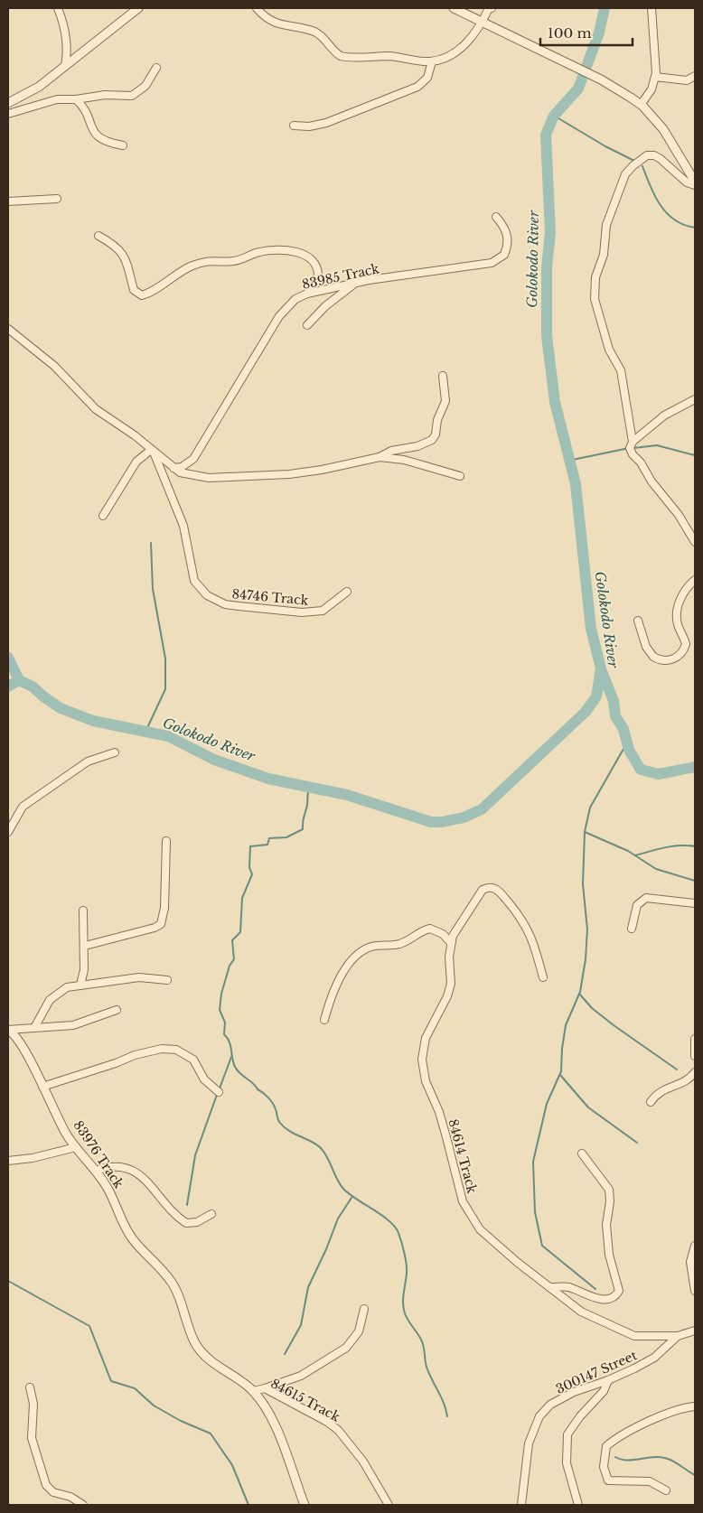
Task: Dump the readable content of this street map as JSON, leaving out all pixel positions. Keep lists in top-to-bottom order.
{
  "streets": {
    "street": [
      "83985 Track",
      "84746 Track",
      "83976 Track",
      "84614 Track",
      "300147 Street",
      "84615 Track"
    ]
  },
  "crossings": [
    ["83976 Track", "84615 Track"],
    ["84614 Track", "300147 Street"]
  ],
  "water": ["Golokodo River"],
  "scale_bar": "100 m"
}
